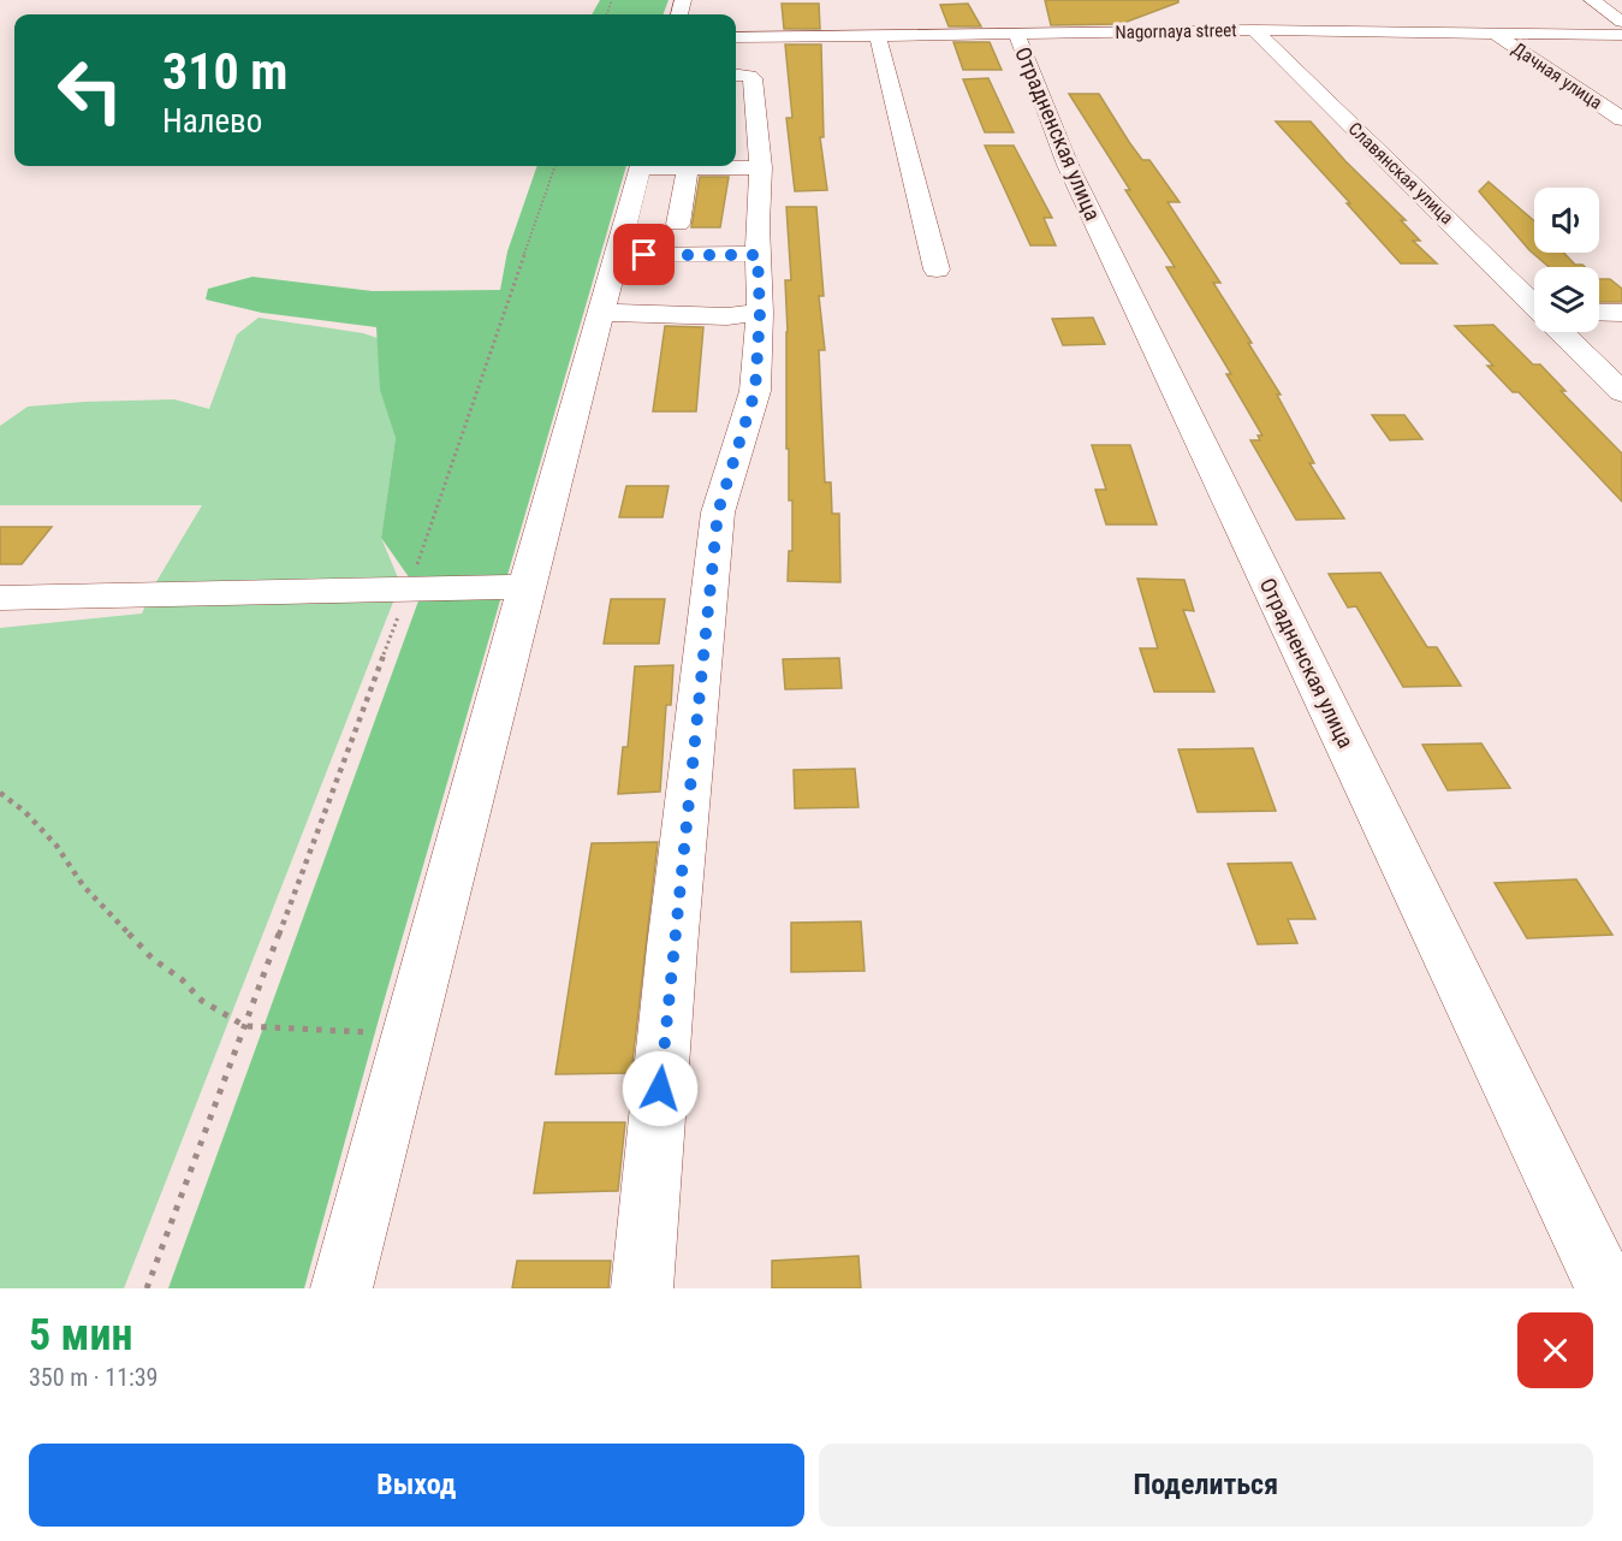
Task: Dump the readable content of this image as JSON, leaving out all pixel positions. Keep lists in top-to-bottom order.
{
  "streets": {
    "street": [
      "Nagornaya street",
      "Дачная улица",
      "Отрадненская улица",
      "Славянская улица"
    ]
  },
  "crossings": [
    ["Nagornaya street", "Дачная улица"],
    ["Nagornaya street", "Отрадненская улица"],
    ["Nagornaya street", "Славянская улица"]
  ],
  "page": {
    "turn": ["310 m", "Налево"],
    "heading": ["5 мин", "350 m · 11:39"],
    "buttons": ["Выход", "Поделиться"]
  }
}
